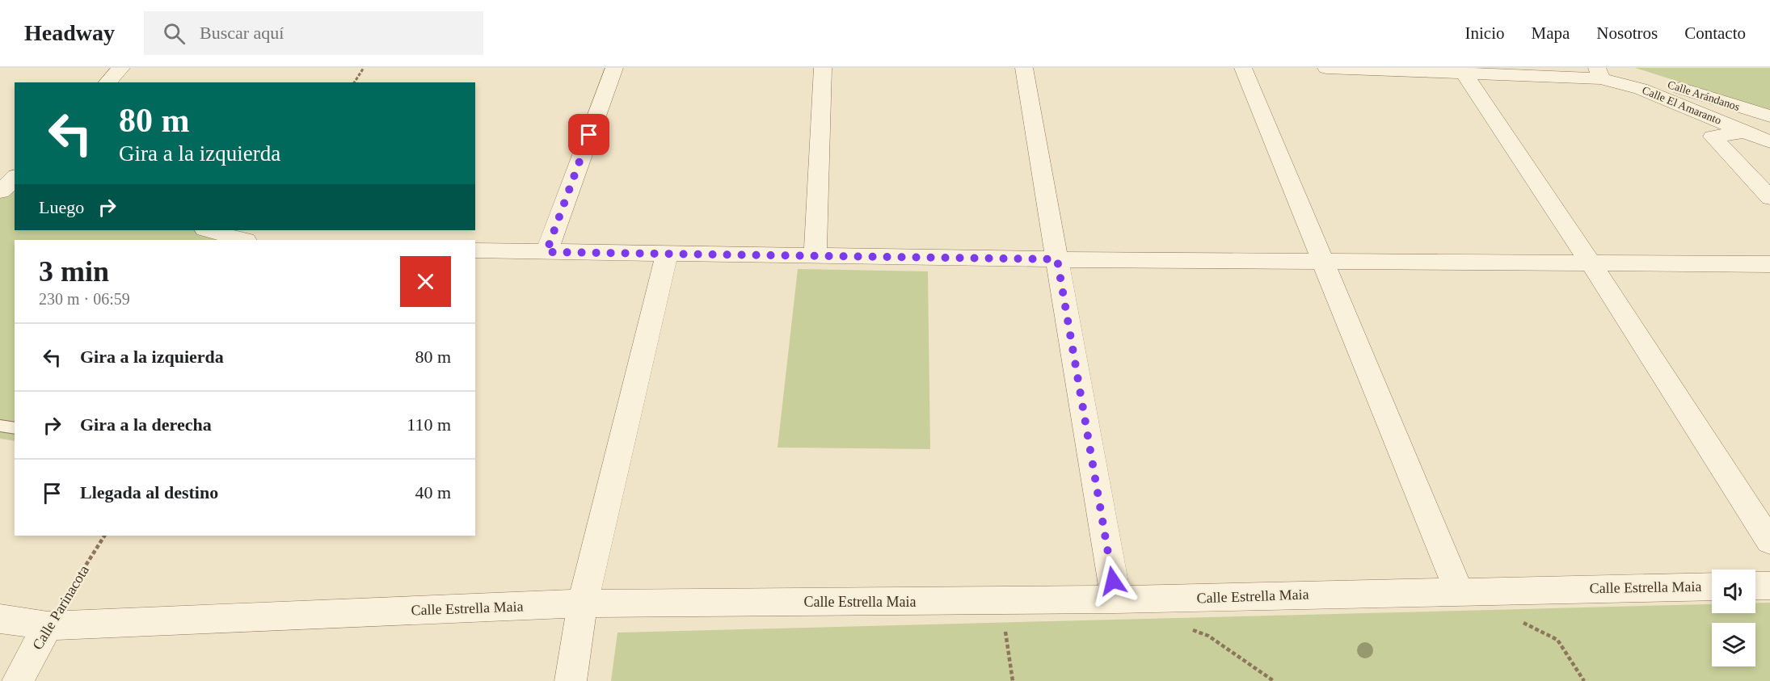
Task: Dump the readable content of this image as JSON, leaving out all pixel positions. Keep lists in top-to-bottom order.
{
  "streets": {
    "street": [
      "Calle Arándanos",
      "Calle El Amaranto",
      "Calle Estrella Maia",
      "Calle Parinacota"
    ]
  },
  "crossings": [
    ["Calle Arándanos", "Calle El Amaranto"],
    ["Calle Estrella Maia", "Calle Parinacota"]
  ],
  "page": {
    "header": "Headway",
    "search": "Buscar aquí",
    "nav": [
      "Inicio",
      "Mapa",
      "Nosotros",
      "Contacto"
    ],
    "turn": ["80 m", "Gira a la izquierda"],
    "then": "Luego",
    "heading": ["3 min", "230 m · 06:59"],
    "list": [
      {
        "name": "Gira a la izquierda",
        "value": "80 m"
      },
      {
        "name": "Gira a la derecha",
        "value": "110 m"
      },
      {
        "name": "Llegada al destino",
        "value": "40 m"
      }
    ]
  }
}
